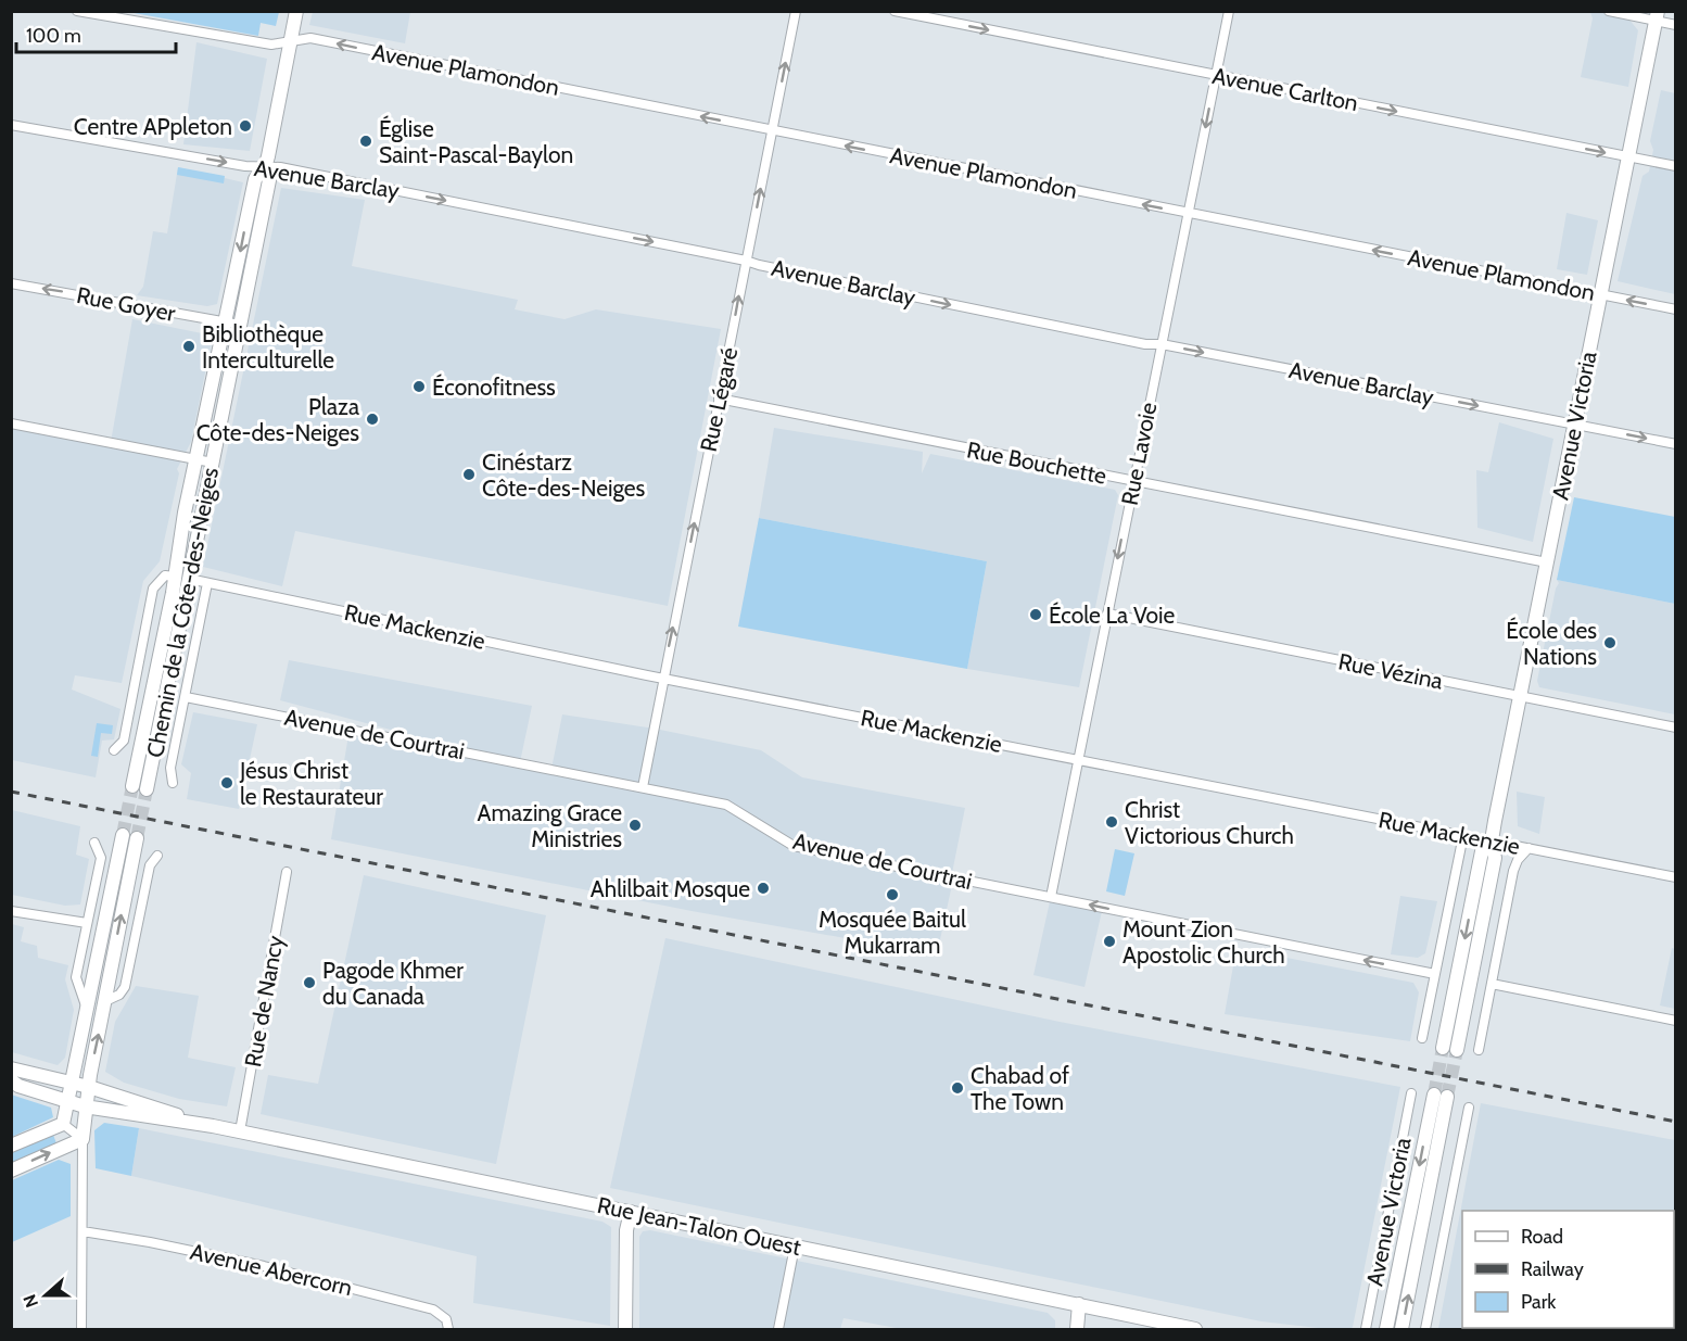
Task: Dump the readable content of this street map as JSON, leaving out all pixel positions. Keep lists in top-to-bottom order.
{
  "streets": {
    "main road": ["Avenue Victoria", "Chemin de la Côte-des-Neiges", "Rue Jean-Talon Ouest"],
    "street": [
      "Avenue Plamondon",
      "Avenue Carlton",
      "Avenue Barclay",
      "Rue Goyer",
      "Rue Légaré",
      "Rue Lavoie",
      "Rue Bouchette",
      "Rue Mackenzie",
      "Rue Vézina",
      "Avenue de Courtrai",
      "Rue de Nancy",
      "Avenue Abercorn"
    ]
  },
  "crossings": [
    ["Avenue Plamondon", "Rue Légaré"],
    ["Avenue Plamondon", "Avenue Victoria"],
    ["Avenue Plamondon", "Rue Lavoie"],
    ["Avenue Plamondon", "Chemin de la Côte-des-Neiges"],
    ["Avenue Carlton", "Avenue Victoria"],
    ["Avenue Carlton", "Rue Lavoie"],
    ["Avenue Barclay", "Rue Légaré"],
    ["Avenue Barclay", "Avenue Victoria"],
    ["Avenue Barclay", "Rue Lavoie"],
    ["Avenue Barclay", "Chemin de la Côte-des-Neiges"],
    ["Rue Goyer", "Chemin de la Côte-des-Neiges"],
    ["Rue Légaré", "Rue Bouchette"],
    ["Rue Légaré", "Rue Mackenzie"],
    ["Rue Légaré", "Avenue de Courtrai"],
    ["Avenue Victoria", "Rue Bouchette"],
    ["Avenue Victoria", "Rue Mackenzie"],
    ["Avenue Victoria", "Rue Vézina"],
    ["Rue Lavoie", "Rue Bouchette"],
    ["Rue Lavoie", "Rue Mackenzie"],
    ["Rue Lavoie", "Rue Vézina"],
    ["Rue Lavoie", "Avenue de Courtrai"],
    ["Chemin de la Côte-des-Neiges", "Rue Mackenzie"],
    ["Chemin de la Côte-des-Neiges", "Avenue de Courtrai"],
    ["Rue de Nancy", "Rue Jean-Talon Ouest"]
  ],
  "one_way": [
    "Avenue Plamondon",
    "Avenue Carlton",
    "Avenue Barclay",
    "Rue Goyer",
    "Rue Légaré"
  ],
  "places": [
    "Centre APpleton",
    "Église Saint-Pascal-Baylon",
    "Bibliothèque Interculturelle",
    "Éconofitness",
    "Plaza Côte-des-Neiges",
    "Cinéstarz Côte-des-Neiges",
    "École La Voie",
    "École des Nations",
    "Jésus Christ le Restaurateur",
    "Christ Victorious Church",
    "Amazing Grace Ministries",
    "Ahlilbait Mosque",
    "Mosquée Baitul Mukarram",
    "Mount Zion Apostolic Church",
    "Pagode Khmer du Canada",
    "Chabad of The Town"
  ],
  "legend": ["Road", "Railway", "Park"],
  "scale_bar": "100 m",
  "north": "left"
}
